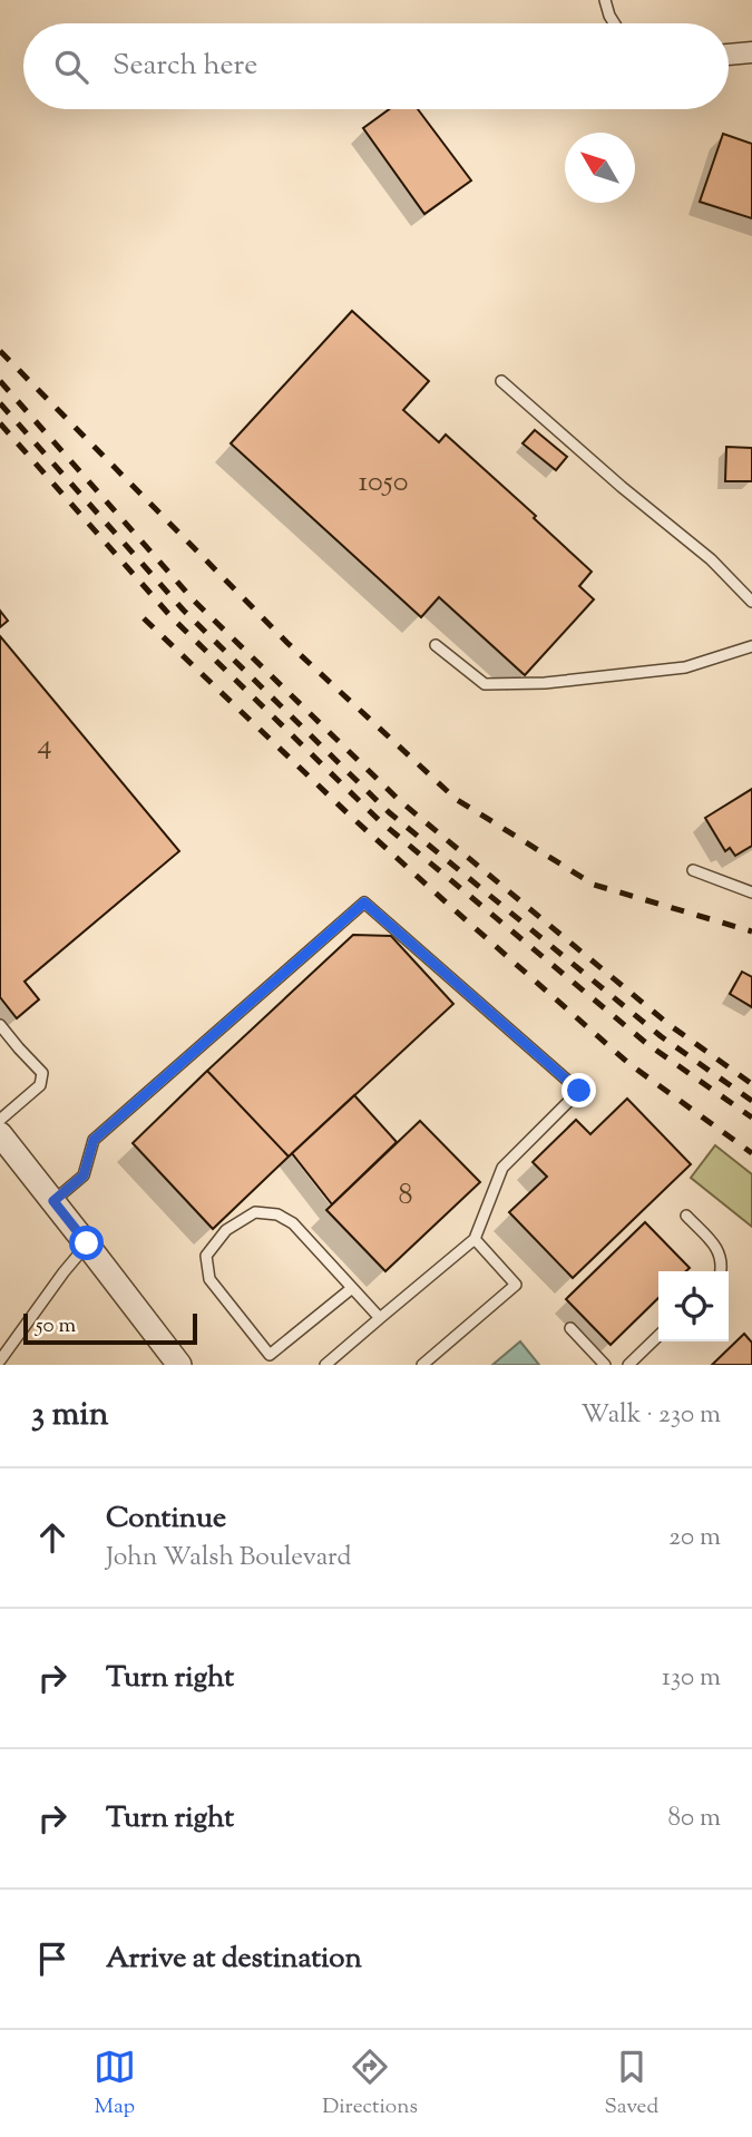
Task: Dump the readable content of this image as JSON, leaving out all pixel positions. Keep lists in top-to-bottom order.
{
  "house_numbers": ["1050", "4", "8"],
  "scale_bar": "50 m",
  "north": "top left",
  "page": {
    "search": "Search here",
    "scale": "50 m",
    "heading": ["3 min", "Walk · 230 m"],
    "list": [
      ["Continue", "John Walsh Boulevard", "20 m"],
      ["Turn right", "130 m"],
      ["Turn right", "80 m"],
      "Arrive at destination"
    ],
    "nav": ["Map", "Directions", "Saved"]
  }
}
